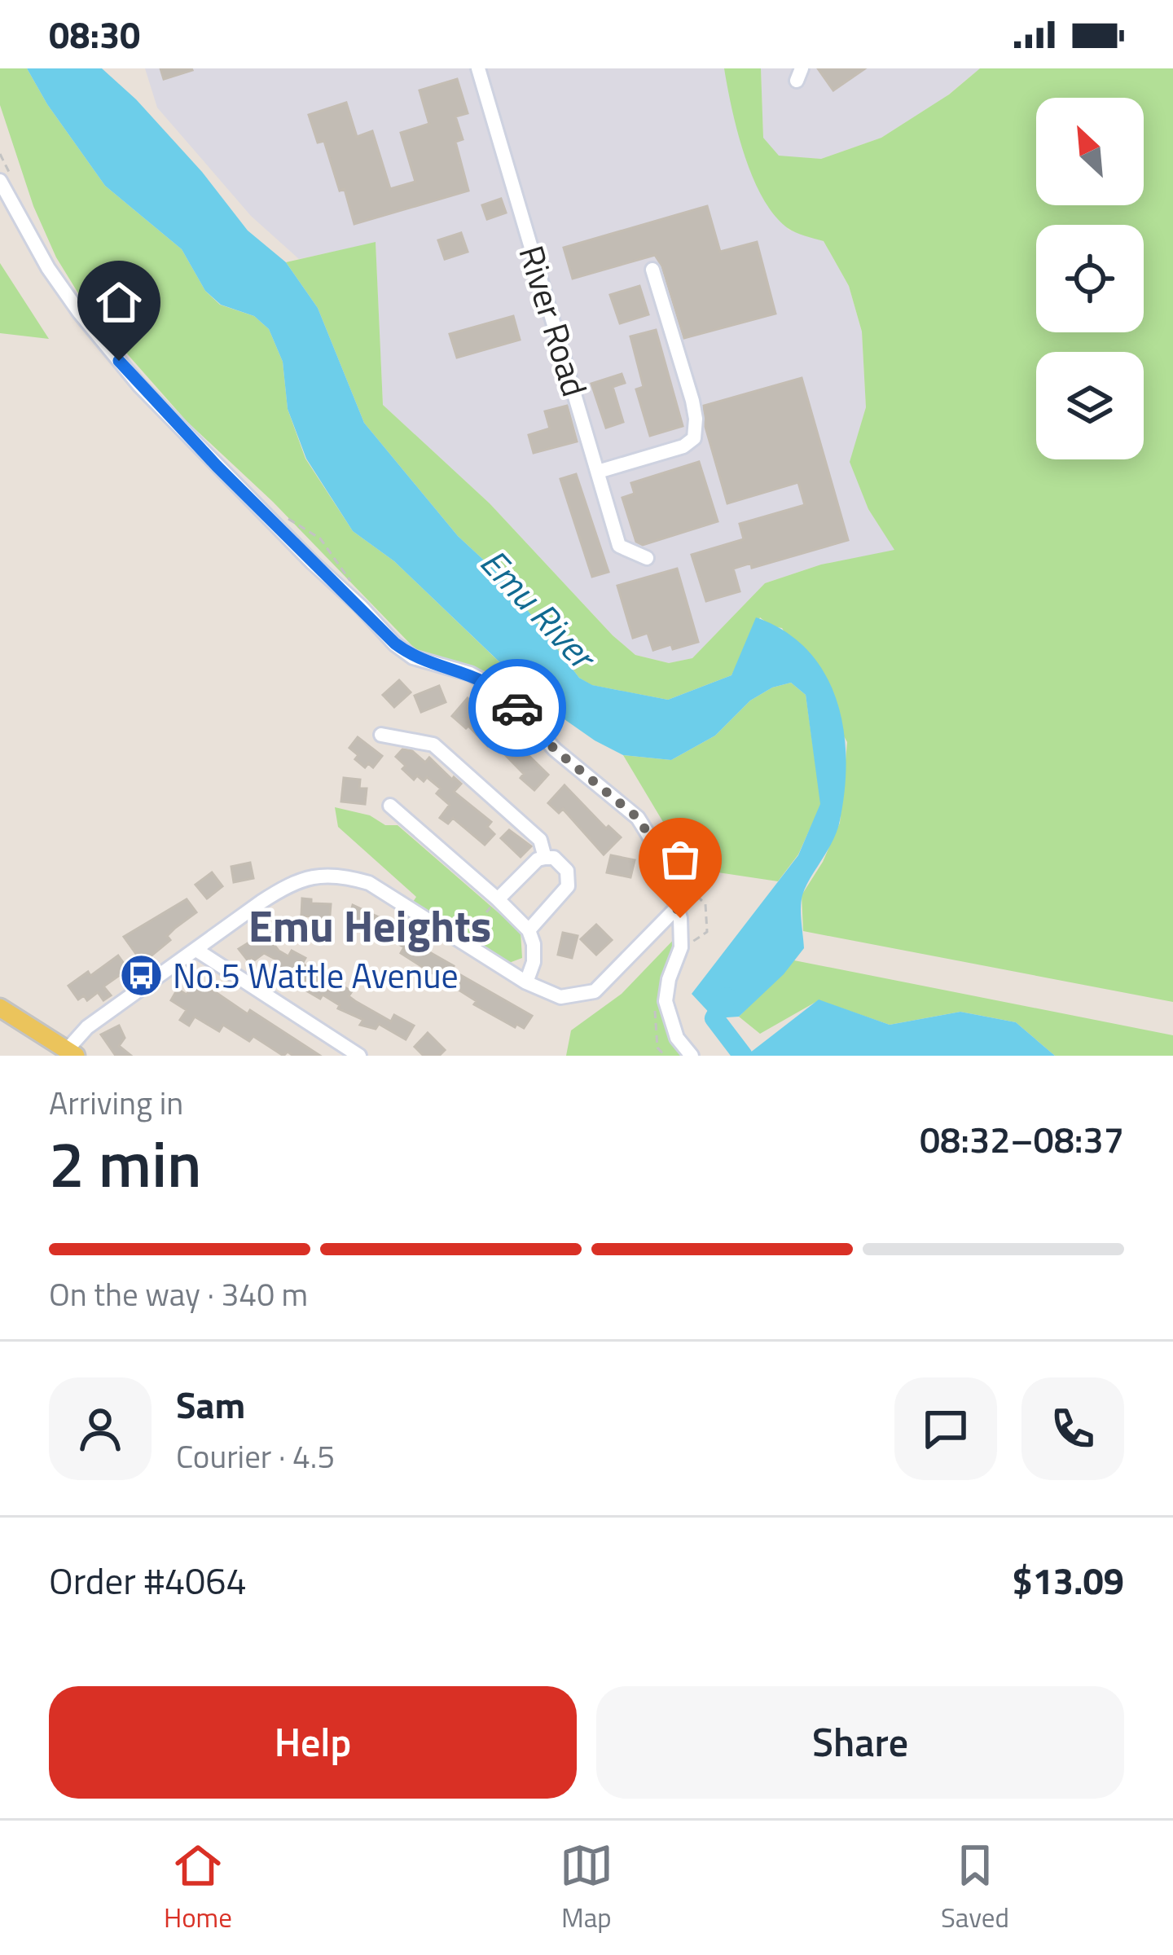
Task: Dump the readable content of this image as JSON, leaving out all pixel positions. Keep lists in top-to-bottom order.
{
  "streets": {
    "street": ["River Road"]
  },
  "districts": ["Emu Heights"],
  "water": ["Emu River"],
  "places": {
    "bus stop": ["No.5 Wattle Avenue"]
  },
  "north": "top left",
  "page": {
    "status": "08:30",
    "heading": ["2 min", "Arriving in", "08:32–08:37"],
    "panel": [
      "Sam",
      "Courier · 4.5",
      "Order #4064",
      "$13.09"
    ],
    "bar": "On the way · 340 m",
    "buttons": ["Help", "Share"],
    "tabs": ["Home", "Map", "Saved"]
  }
}
